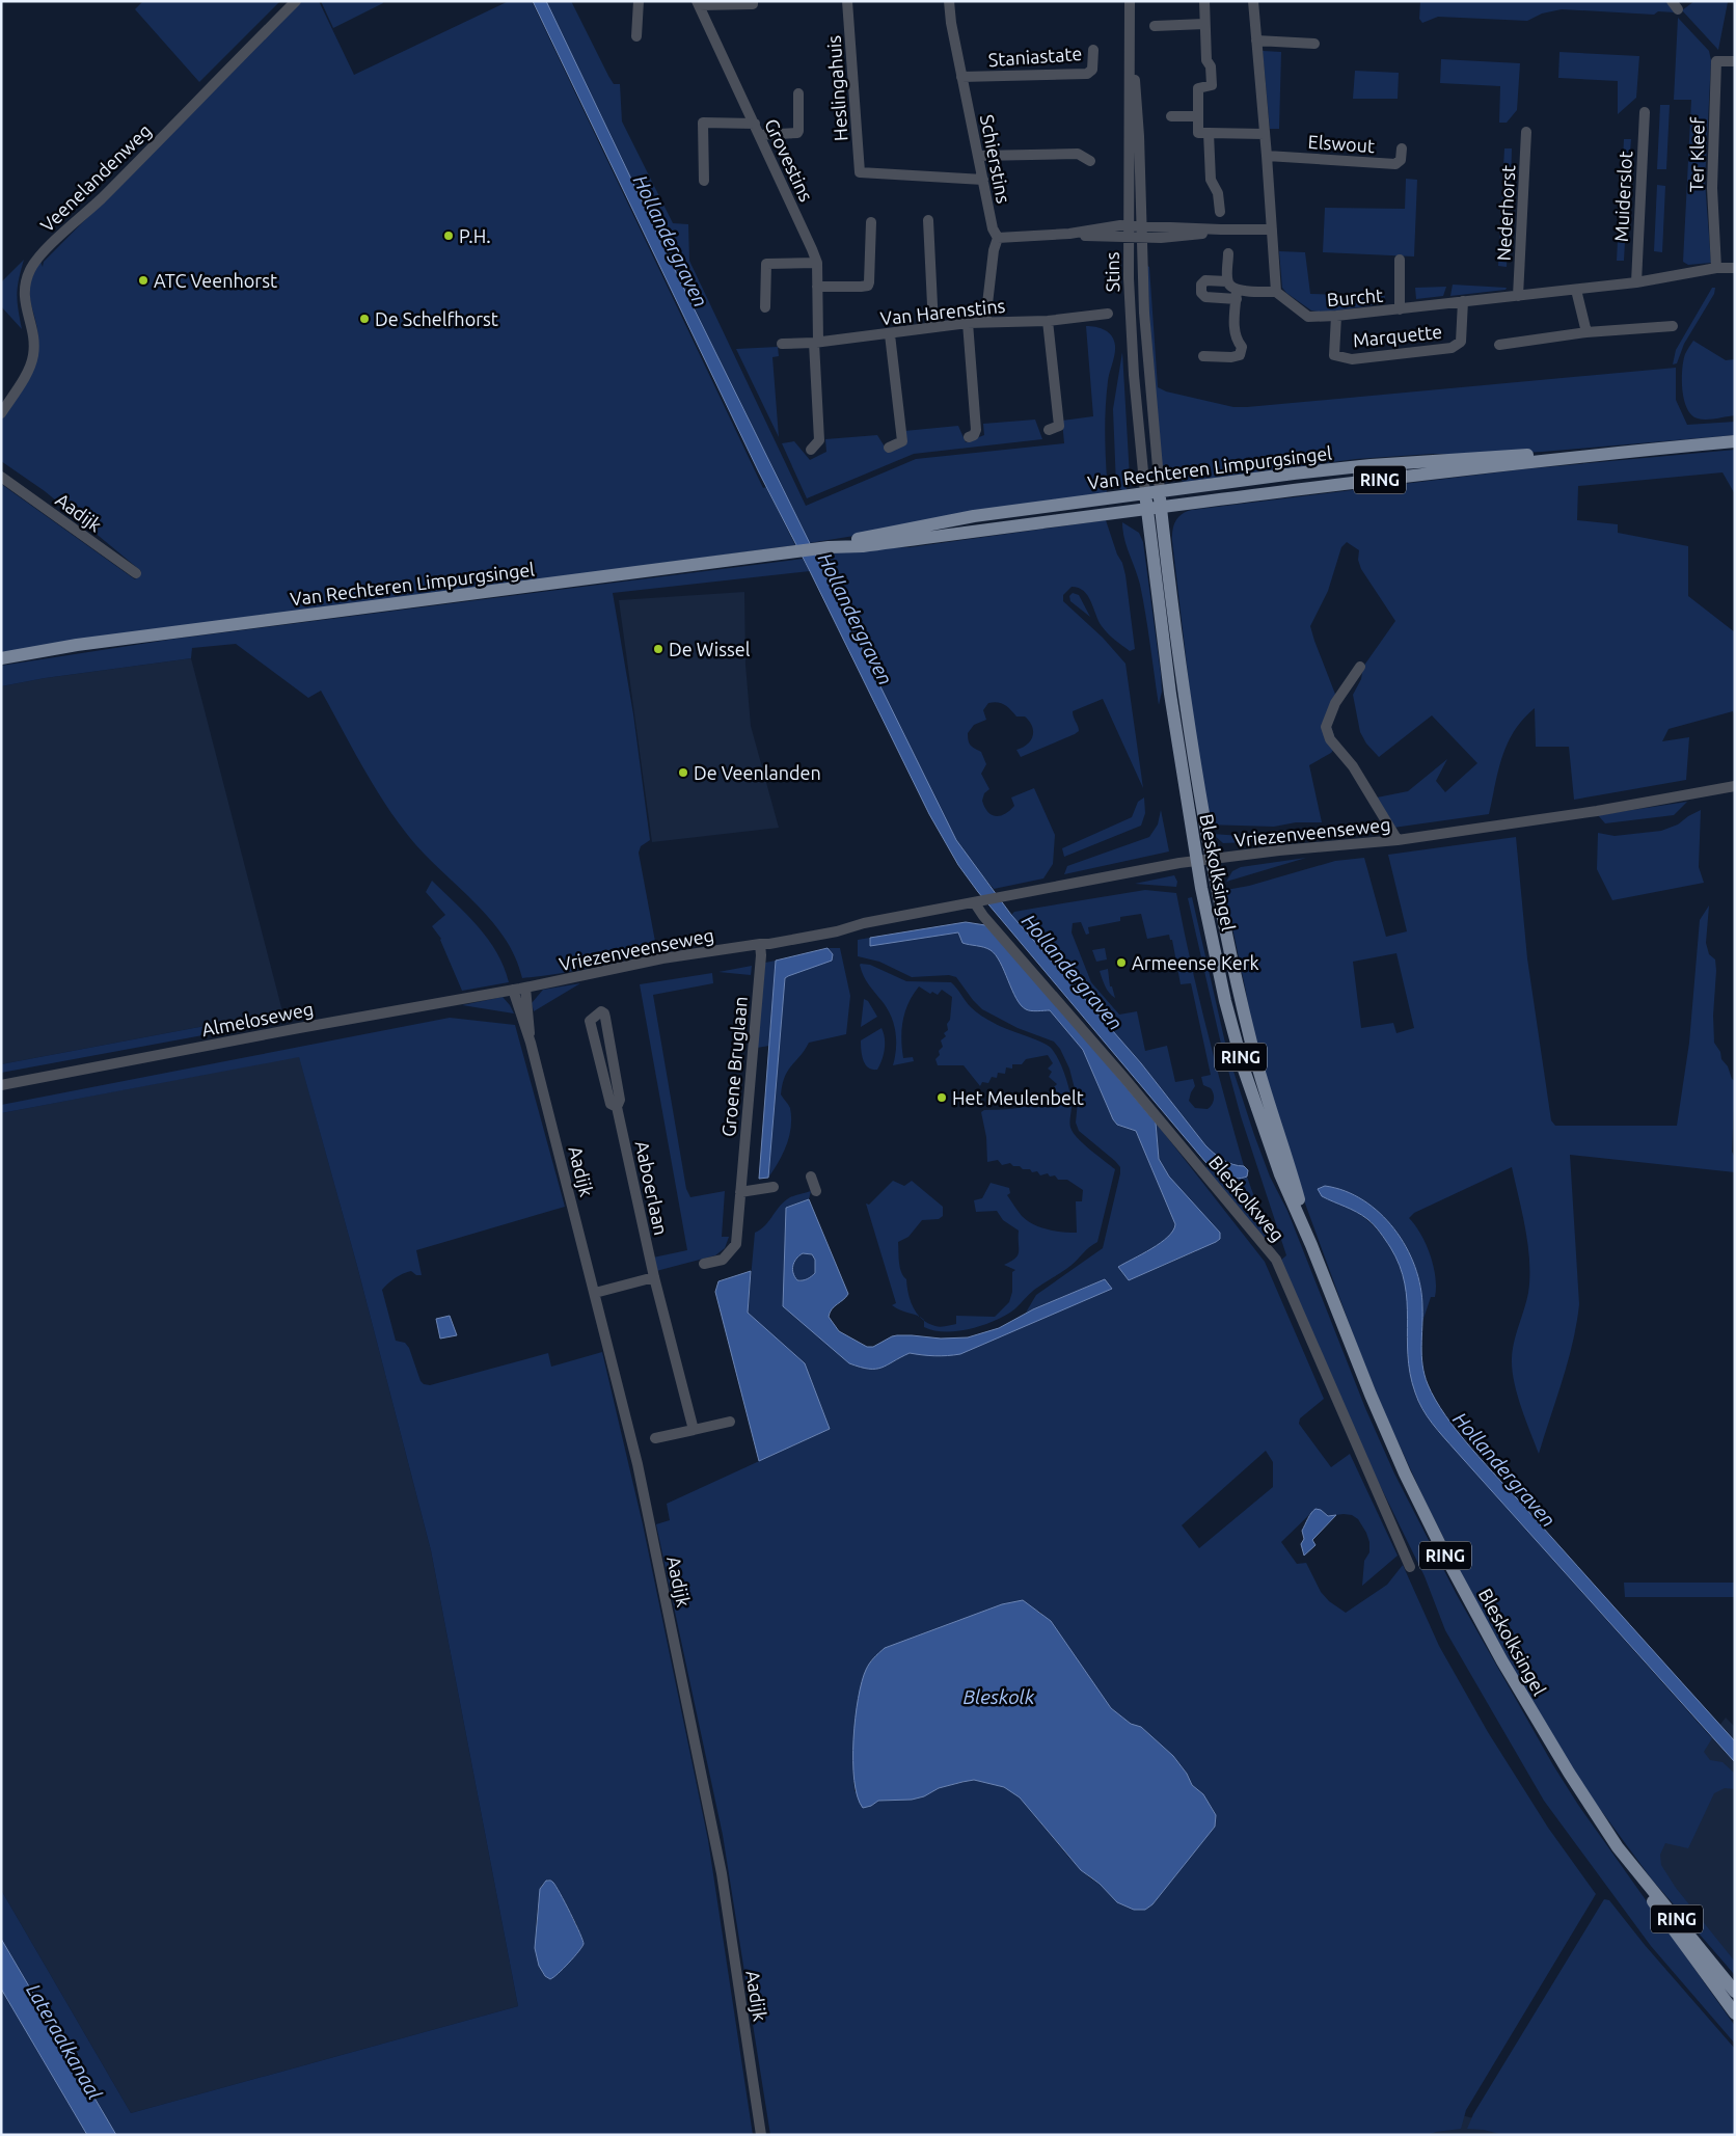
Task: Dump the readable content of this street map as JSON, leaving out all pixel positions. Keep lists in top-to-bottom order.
{
  "streets": {
    "main road": ["Van Rechteren Limpurgsingel", "RING", "Bleskolksingel"],
    "street": [
      "Staniastate",
      "Heslingahuis",
      "Elswout",
      "Ter Kleef",
      "Schierstins",
      "Grovestins",
      "Veenelandenweg",
      "Muiderslot",
      "Nederhorst",
      "Stins",
      "Burcht",
      "Van Harenstins",
      "Marquette",
      "Aadijk",
      "Vriezenveenseweg",
      "Almeloseweg",
      "Groene Bruglaan",
      "Aaboerlaan",
      "Bleskolkweg"
    ]
  },
  "crossings": [
    ["Staniastate", "Schierstins"],
    ["Heslingahuis", "Schierstins"],
    ["Ter Kleef", "Burcht"],
    ["Grovestins", "Van Harenstins"],
    ["Muiderslot", "Burcht"],
    ["Nederhorst", "Burcht"],
    ["Stins", "Van Rechteren Limpurgsingel"],
    ["Stins", "Bleskolksingel"],
    ["Burcht", "Marquette"],
    ["Van Rechteren Limpurgsingel", "Bleskolksingel"],
    ["RING", "Bleskolksingel"],
    ["Aadijk", "Vriezenveenseweg"],
    ["Aadijk", "Almeloseweg"],
    ["Vriezenveenseweg", "Bleskolksingel"],
    ["Vriezenveenseweg", "Almeloseweg"],
    ["Vriezenveenseweg", "Groene Bruglaan"],
    ["Vriezenveenseweg", "Bleskolkweg"]
  ],
  "water": ["Hollandergraven", "Bleskolk", "Lateraalkanaal"],
  "places": [
    "P.H.",
    "ATC Veenhorst",
    "De Schelfhorst",
    "De Wissel",
    "De Veenlanden",
    "Armeense Kerk",
    "Het Meulenbelt"
  ]
}
